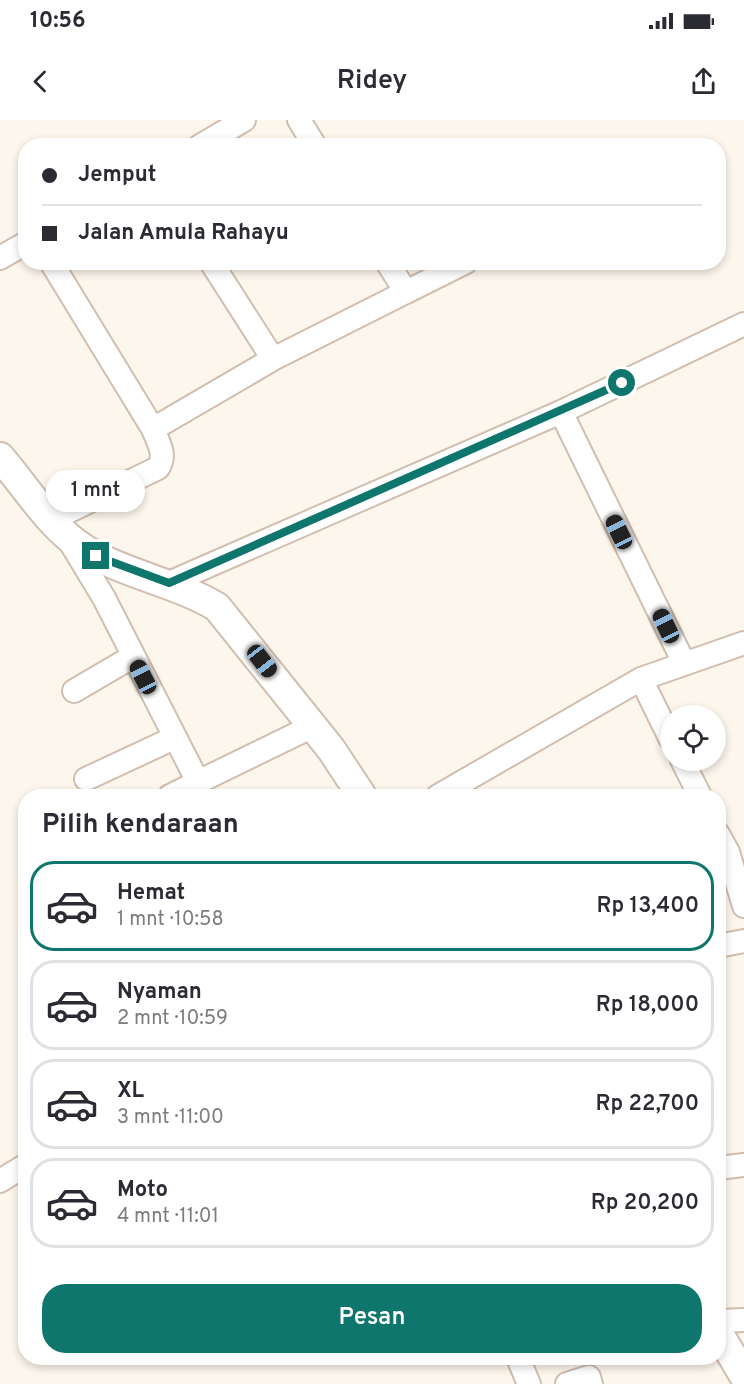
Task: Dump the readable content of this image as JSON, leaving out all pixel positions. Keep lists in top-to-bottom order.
{
  "page": {
    "status": "10:56",
    "header": "Ridey",
    "banner": ["Jemput", "Jalan Amula Rahayu"],
    "bubble": "1 mnt",
    "heading": "Pilih kendaraan",
    "list": [
      {
        "name": "Hemat",
        "note": "1 mnt · 10:58",
        "value": "Rp 13,400"
      },
      {
        "name": "Nyaman",
        "note": "2 mnt · 10:59",
        "value": "Rp 18,000"
      },
      {
        "name": "XL",
        "note": "3 mnt · 11:00",
        "value": "Rp 22,700"
      },
      {
        "name": "Moto",
        "note": "4 mnt · 11:01",
        "value": "Rp 20,200"
      }
    ],
    "buttons": "Pesan"
  }
}
